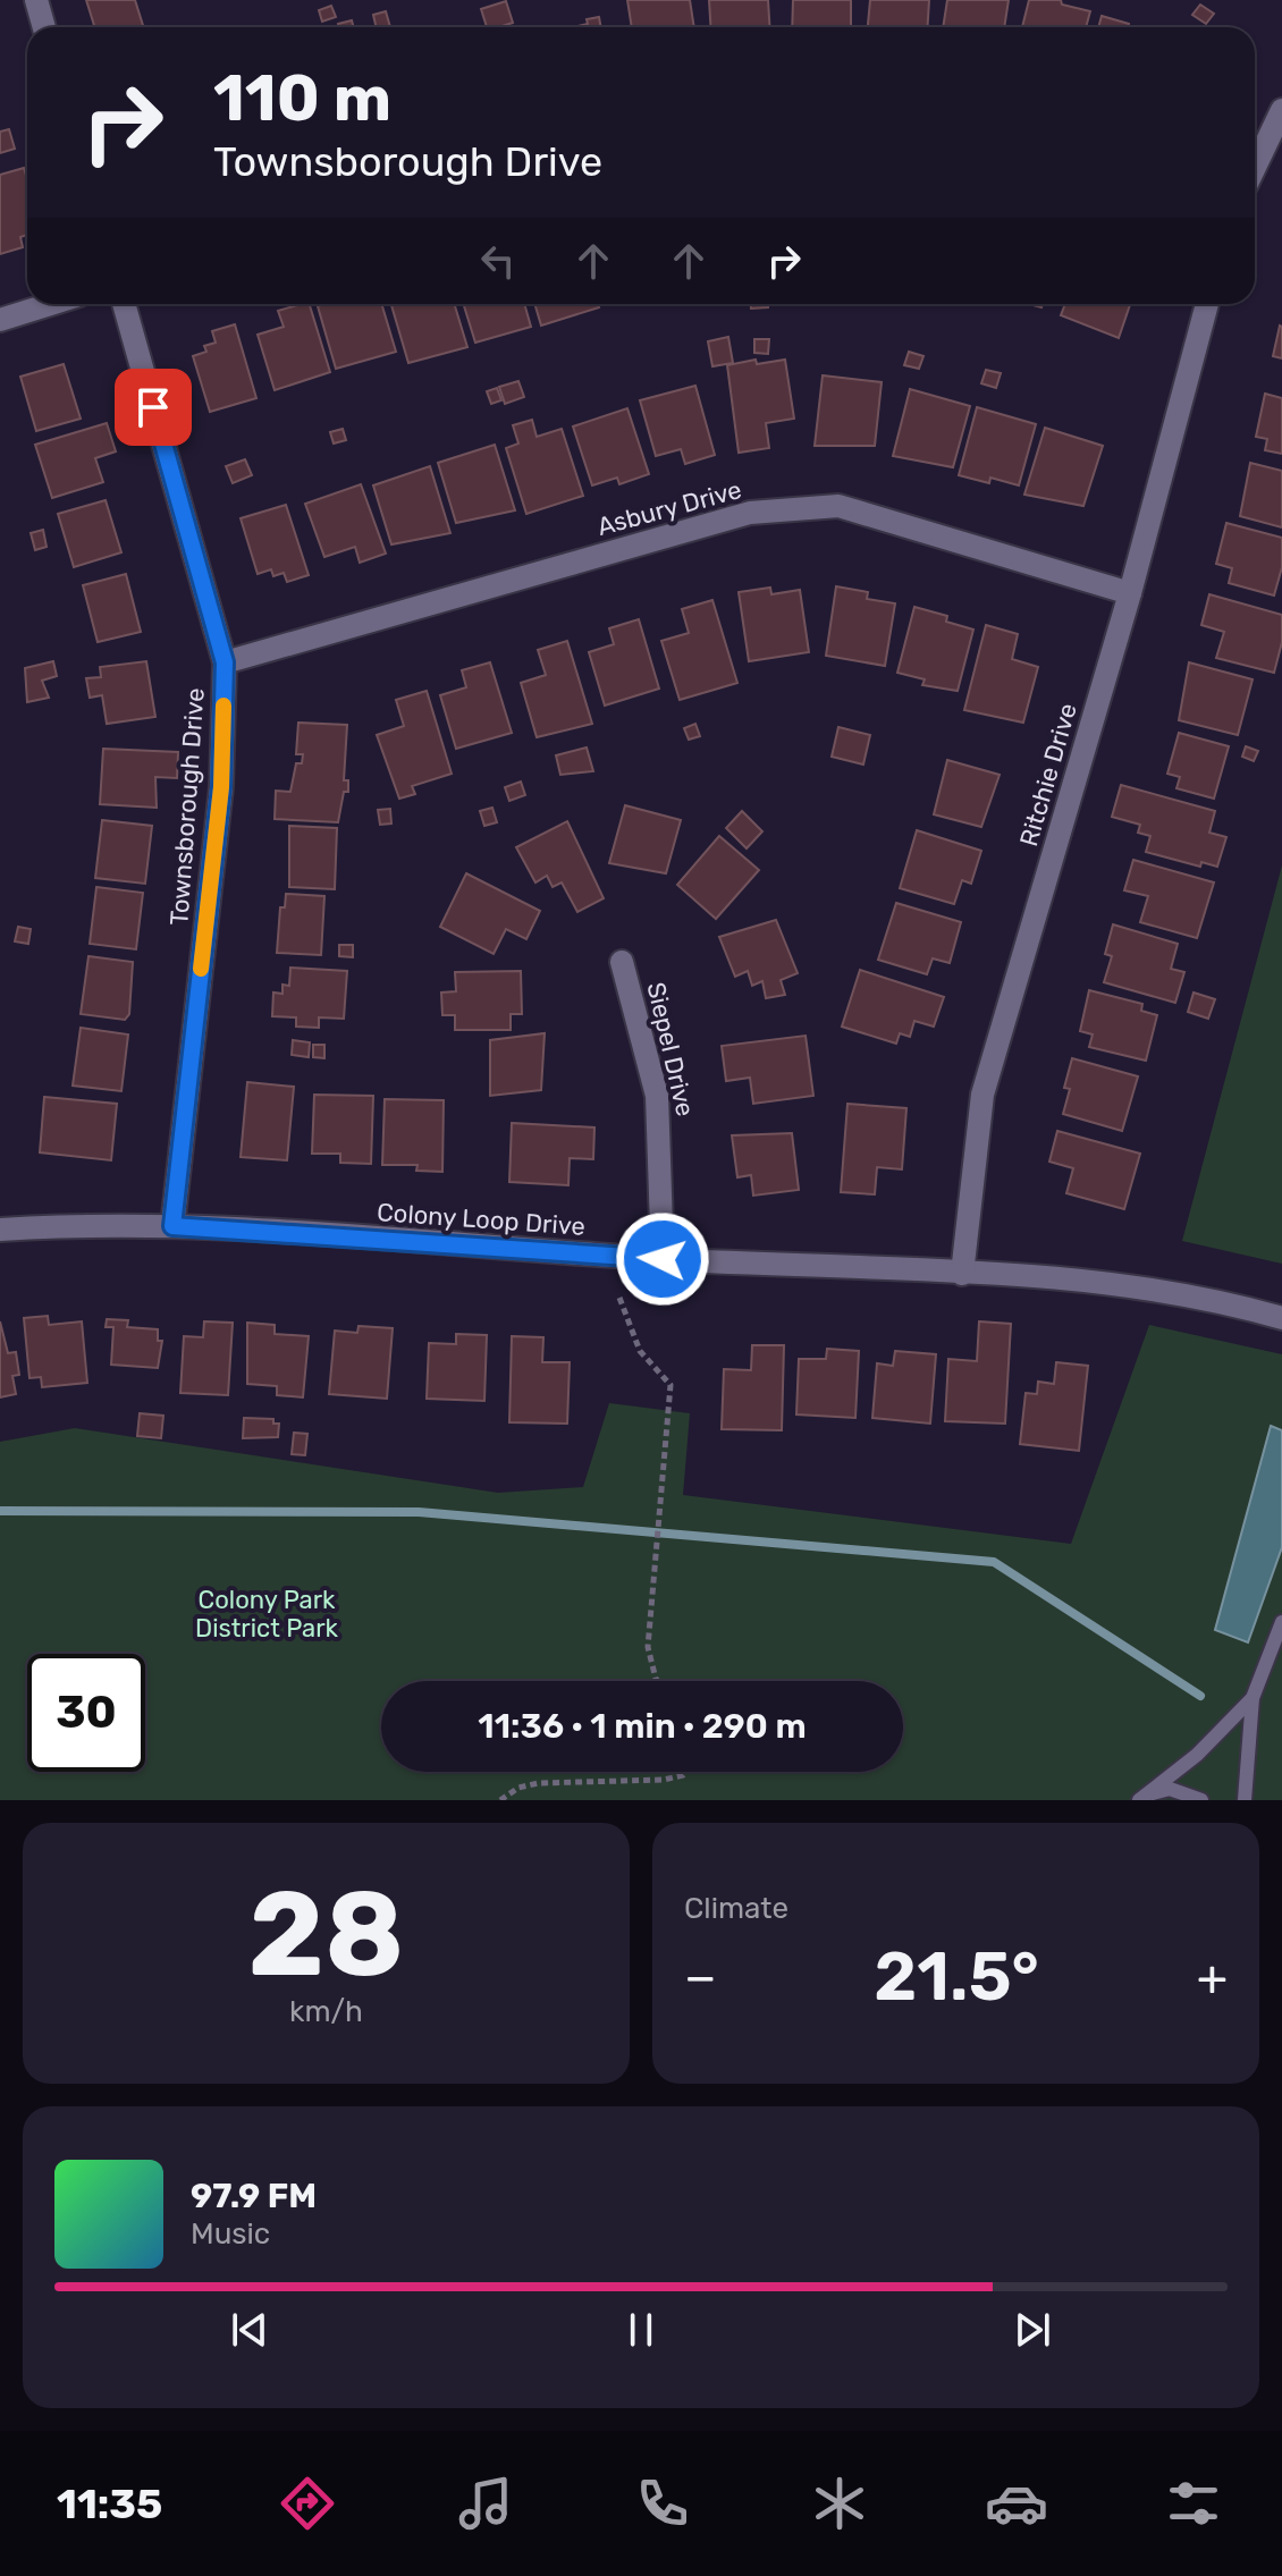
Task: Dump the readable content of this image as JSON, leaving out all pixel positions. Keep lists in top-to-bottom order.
{
  "streets": {
    "street": [
      "Asbury Drive",
      "Ritchie Drive",
      "Townsborough Drive",
      "Siepel Drive",
      "Colony Loop Drive"
    ]
  },
  "crossings": [
    ["Asbury Drive", "Ritchie Drive"],
    ["Asbury Drive", "Townsborough Drive"],
    ["Ritchie Drive", "Colony Loop Drive"],
    ["Townsborough Drive", "Colony Loop Drive"],
    ["Siepel Drive", "Colony Loop Drive"]
  ],
  "parks": ["Colony Park District Park"],
  "page": {
    "turn": ["110 m", "Townsborough Drive"],
    "limit": "30",
    "trip": "11:36 · 1 min · 290 m",
    "tile": [
      ["28", "km/h"],
      "Climate"
    ],
    "heat": ["−", "21.5°", "+"],
    "song": ["97.9 FM", "Music"],
    "tabs": "11:35"
  }
}
